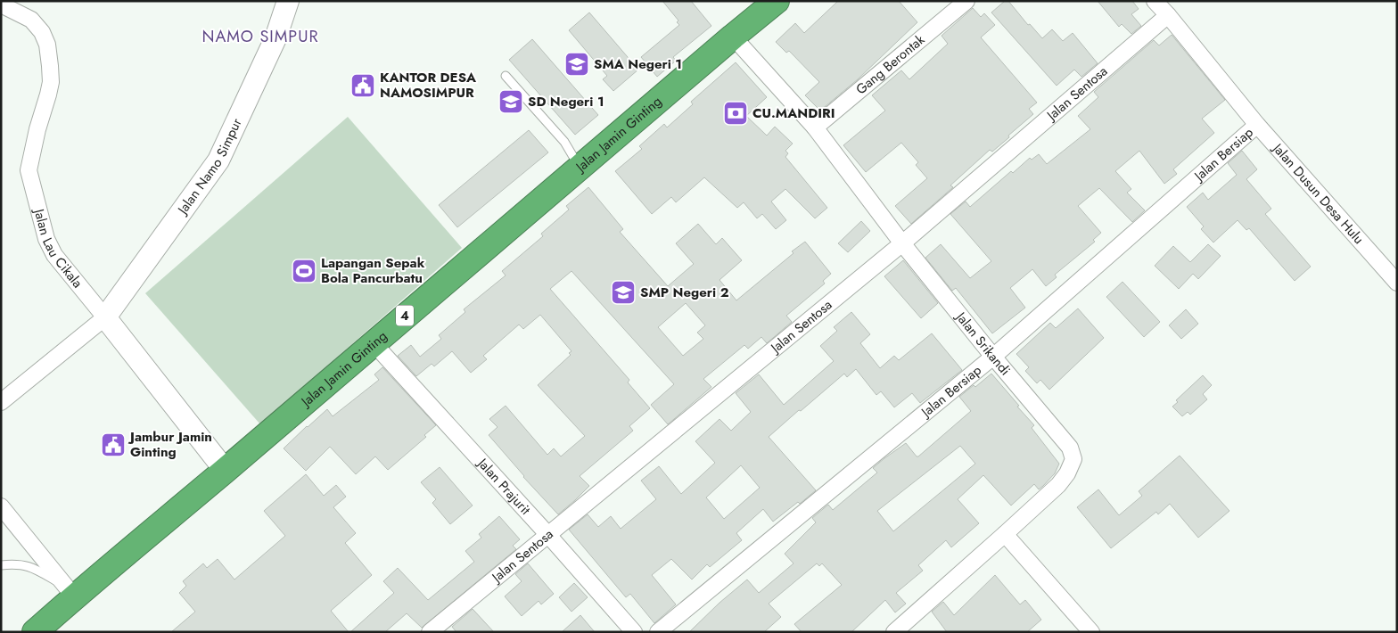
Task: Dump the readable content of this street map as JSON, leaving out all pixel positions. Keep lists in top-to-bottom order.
{
  "streets": {
    "highway": ["Jalan Jamin Ginting", "4"],
    "street": [
      "Gang Berontak",
      "Jalan Sentosa",
      "Jalan Bersiap",
      "Jalan Namo Simpur",
      "Jalan Dusun Desa Hulu",
      "Jalan Lau Cikala",
      "Jalan Srikandi",
      "Jalan Prajurit"
    ]
  },
  "crossings": [
    ["Gang Berontak", "Jalan Srikandi"],
    ["Jalan Sentosa", "Jalan Dusun Desa Hulu"],
    ["Jalan Sentosa", "Jalan Srikandi"],
    ["Jalan Sentosa", "Jalan Prajurit"],
    ["Jalan Jamin Ginting", "Jalan Lau Cikala"],
    ["Jalan Jamin Ginting", "Jalan Srikandi"],
    ["Jalan Jamin Ginting", "Jalan Prajurit"],
    ["Jalan Bersiap", "Jalan Dusun Desa Hulu"],
    ["Jalan Bersiap", "Jalan Srikandi"],
    ["Jalan Namo Simpur", "Jalan Lau Cikala"]
  ],
  "districts": ["NAMO SIMPUR"],
  "places": {
    "school or university": ["SMA Negeri 1", "SD Negeri 1", "SMP Negeri 2"],
    "public building": ["KANTOR DESA NAMOSIMPUR", "Jambur Jamin Ginting"],
    "bank": ["CU.MANDIRI"],
    "sports": ["Lapangan Sepak Bola Pancurbatu"]
  }
}
